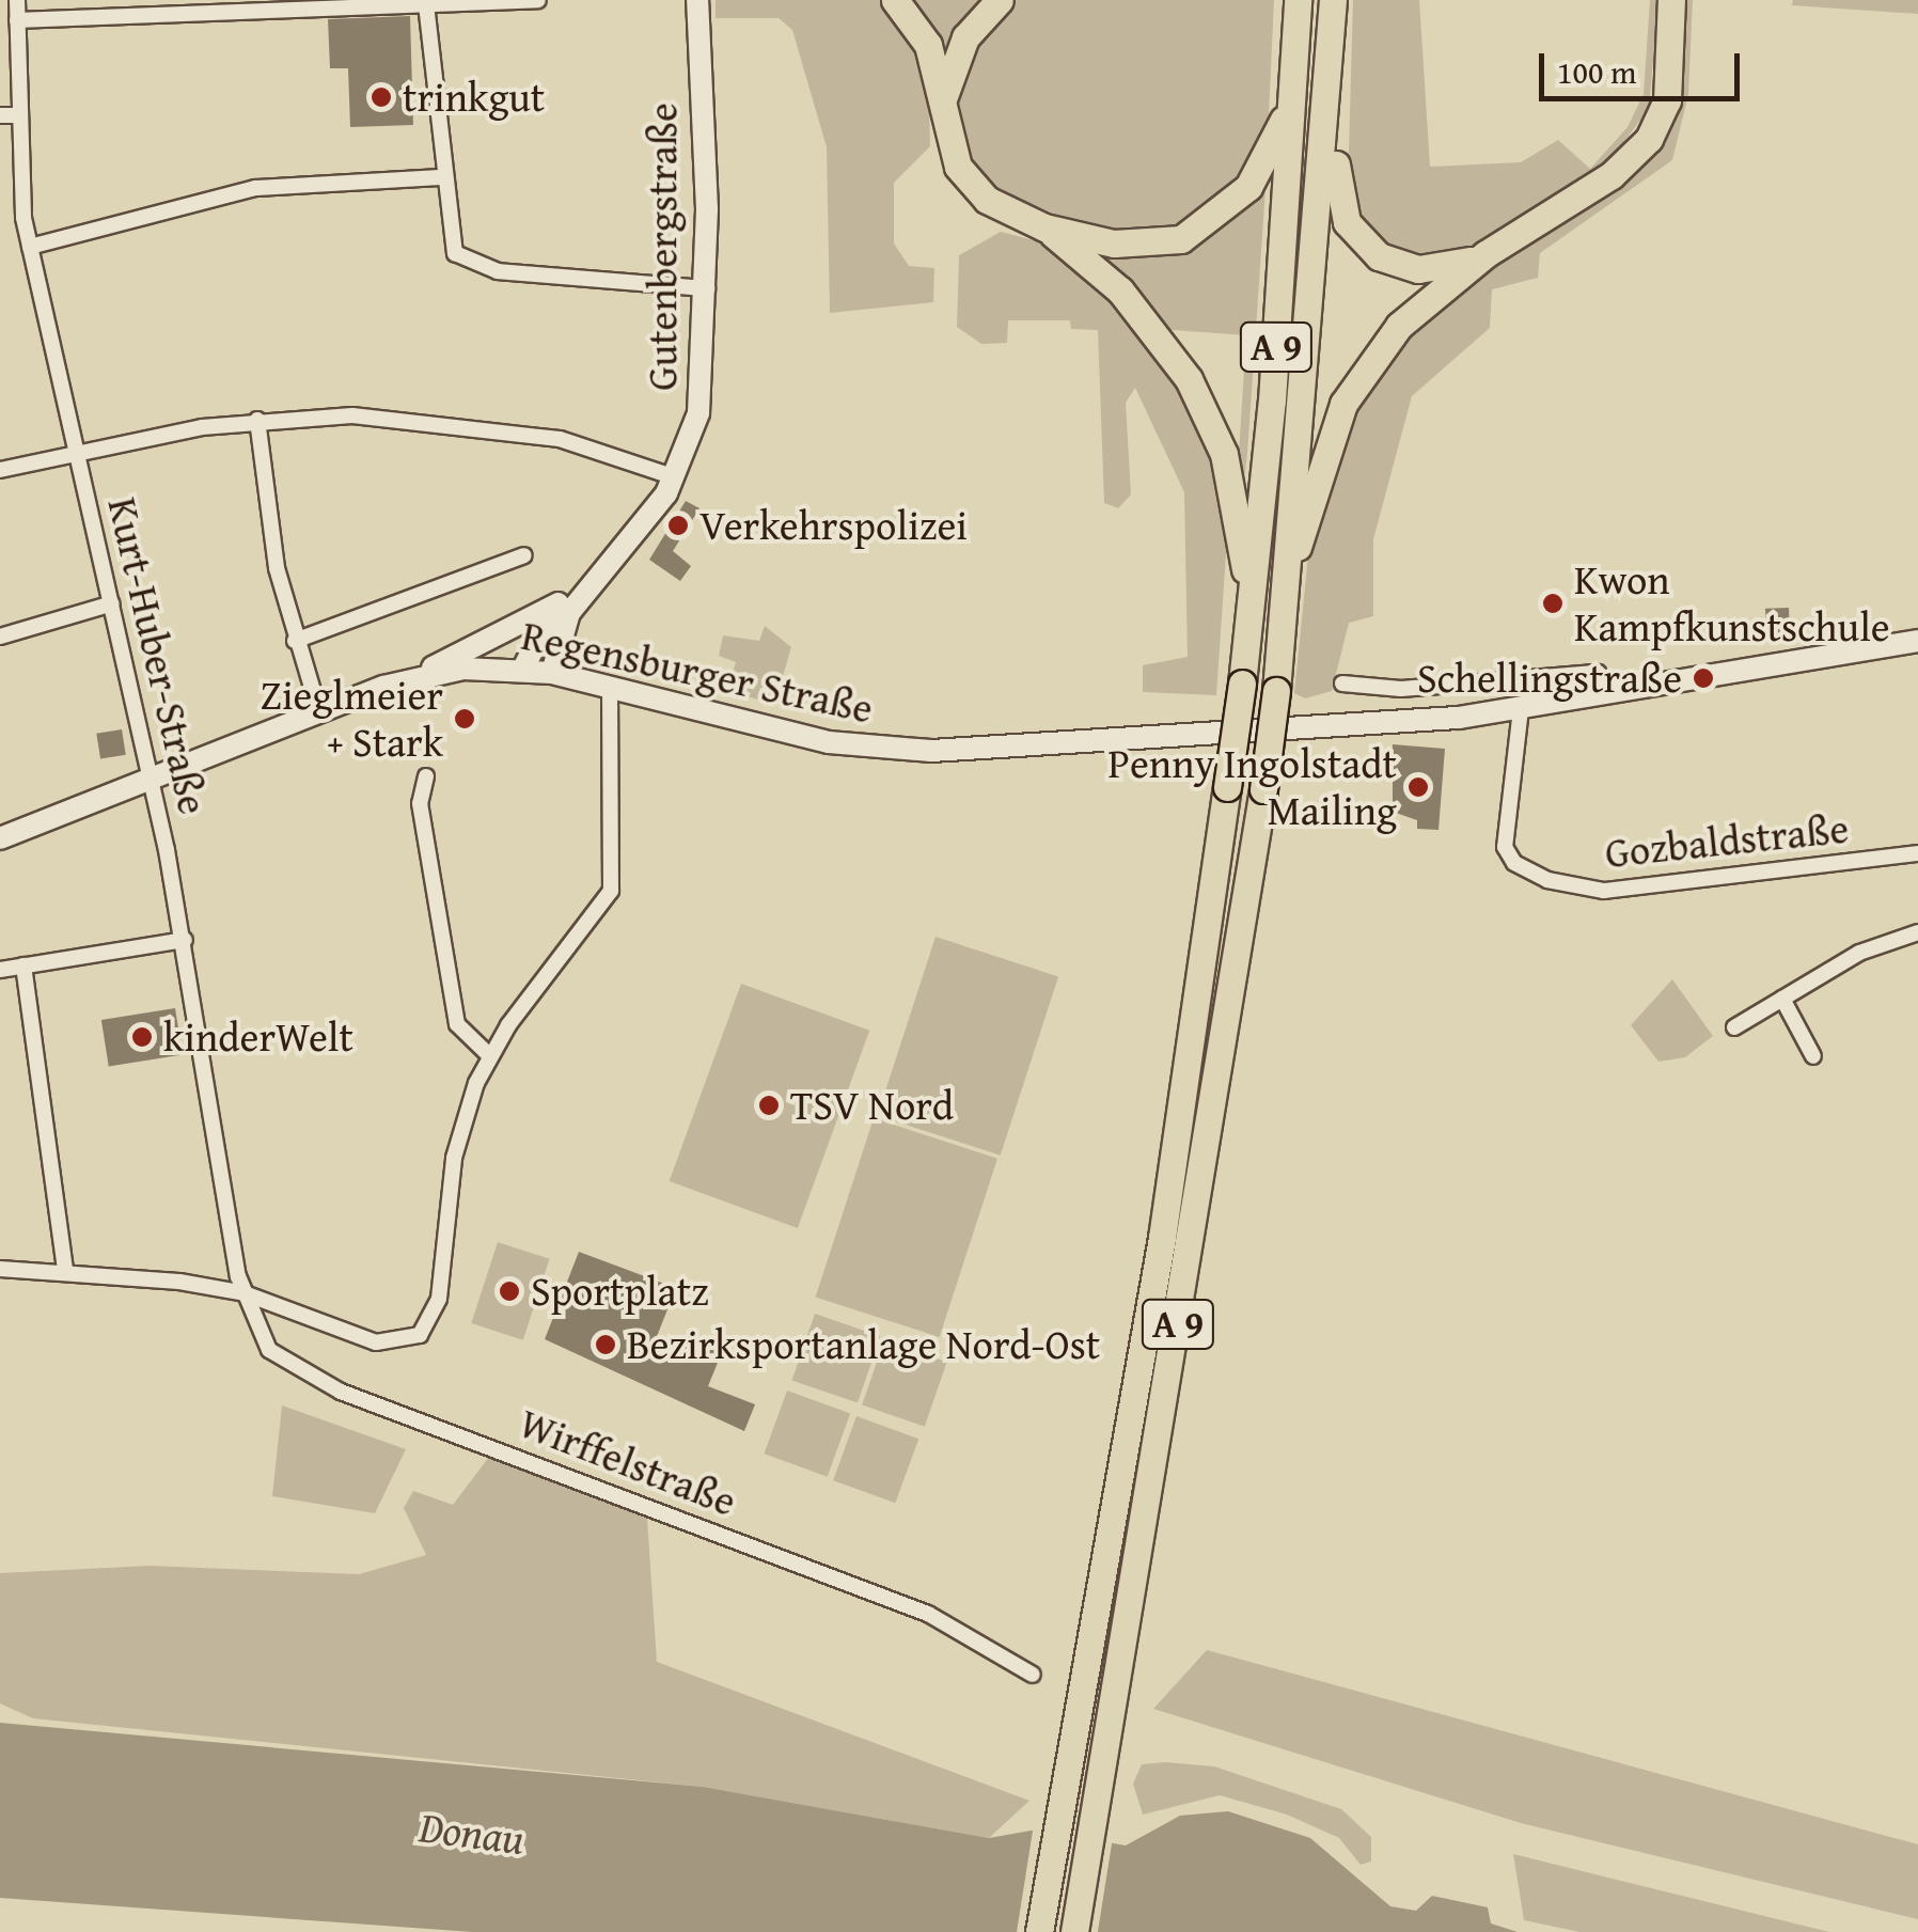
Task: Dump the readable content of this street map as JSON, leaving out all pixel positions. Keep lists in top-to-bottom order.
{
  "streets": {
    "highway": ["A 9"],
    "street": [
      "Gutenbergstraße",
      "Kurt-Huber-Straße",
      "Regensburger Straße",
      "Gozbaldstraße",
      "Wirffelstraße"
    ]
  },
  "crossings": [
    ["Gutenbergstraße", "Regensburger Straße"],
    ["Kurt-Huber-Straße", "Regensburger Straße"],
    ["Kurt-Huber-Straße", "Wirffelstraße"],
    ["Regensburger Straße", "Gozbaldstraße"]
  ],
  "water": ["Donau"],
  "places": [
    "trinkgut",
    "Verkehrspolizei",
    "Kwon Kampfkunstschule",
    "Schellingstraße",
    "Zieglmeier + Stark",
    "Penny Ingolstadt Mailing",
    "kinderWelt",
    "TSV Nord",
    "Sportplatz",
    "Bezirksportanlage Nord-Ost"
  ],
  "scale_bar": "100 m"
}
